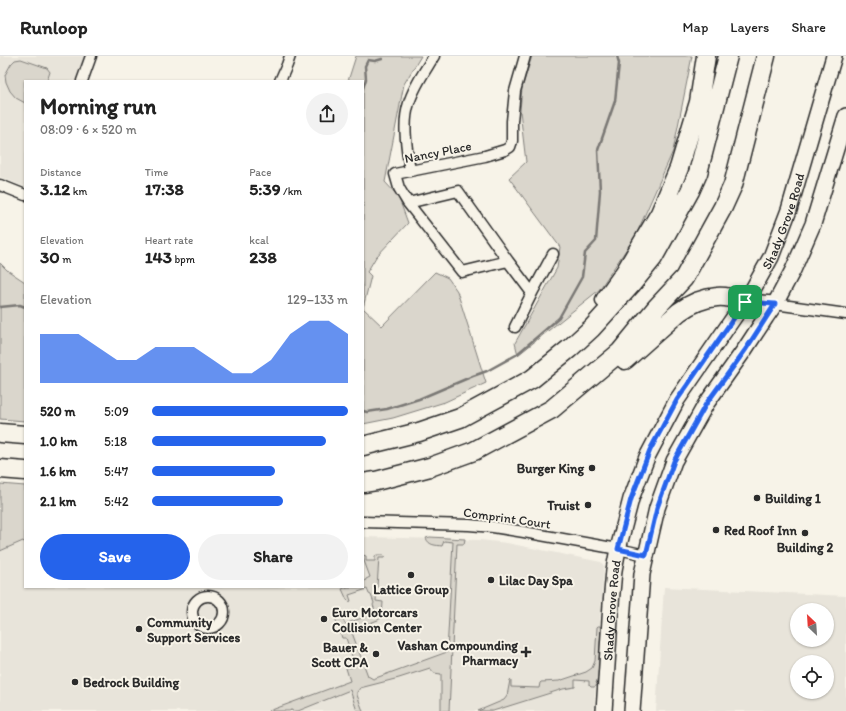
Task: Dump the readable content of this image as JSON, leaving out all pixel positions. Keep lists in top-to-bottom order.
{
  "streets": {
    "main road": ["Shady Grove Road"],
    "street": ["Nancy Place", "Comprint Court"]
  },
  "crossings": [
    ["Shady Grove Road", "Comprint Court"]
  ],
  "places": {
    "other": [
      "Burger King",
      "Building 1",
      "Truist",
      "Red Roof Inn",
      "Building 2",
      "Lattice Group",
      "Lilac Day Spa",
      "Euro Motorcars Collision Center",
      "Community Support Services",
      "Bauer & Scott CPA",
      "Bedrock Building"
    ],
    "health": ["Vashan Compounding Pharmacy"]
  },
  "north": "top left",
  "page": {
    "header": "Runloop",
    "nav": ["Map", "Layers", "Share"],
    "heading": ["Morning run", "08:09 · 6 × 520 m"],
    "stats": [
      ["Distance", "3.12 km"],
      ["Time", "17:38"],
      ["Pace", "5:39 /km"],
      ["Elevation", "30 m"],
      ["Heart rate", "143 bpm"],
      ["kcal", "238"]
    ],
    "chart": ["Elevation", "129–133 m"],
    "list": [
      {
        "name": "520 m",
        "note": "5:09"
      },
      {
        "name": "1.0 km",
        "note": "5:18"
      },
      {
        "name": "1.6 km",
        "note": "5:47"
      },
      {
        "name": "2.1 km",
        "note": "5:42"
      }
    ],
    "buttons": ["Save", "Share"]
  }
}
